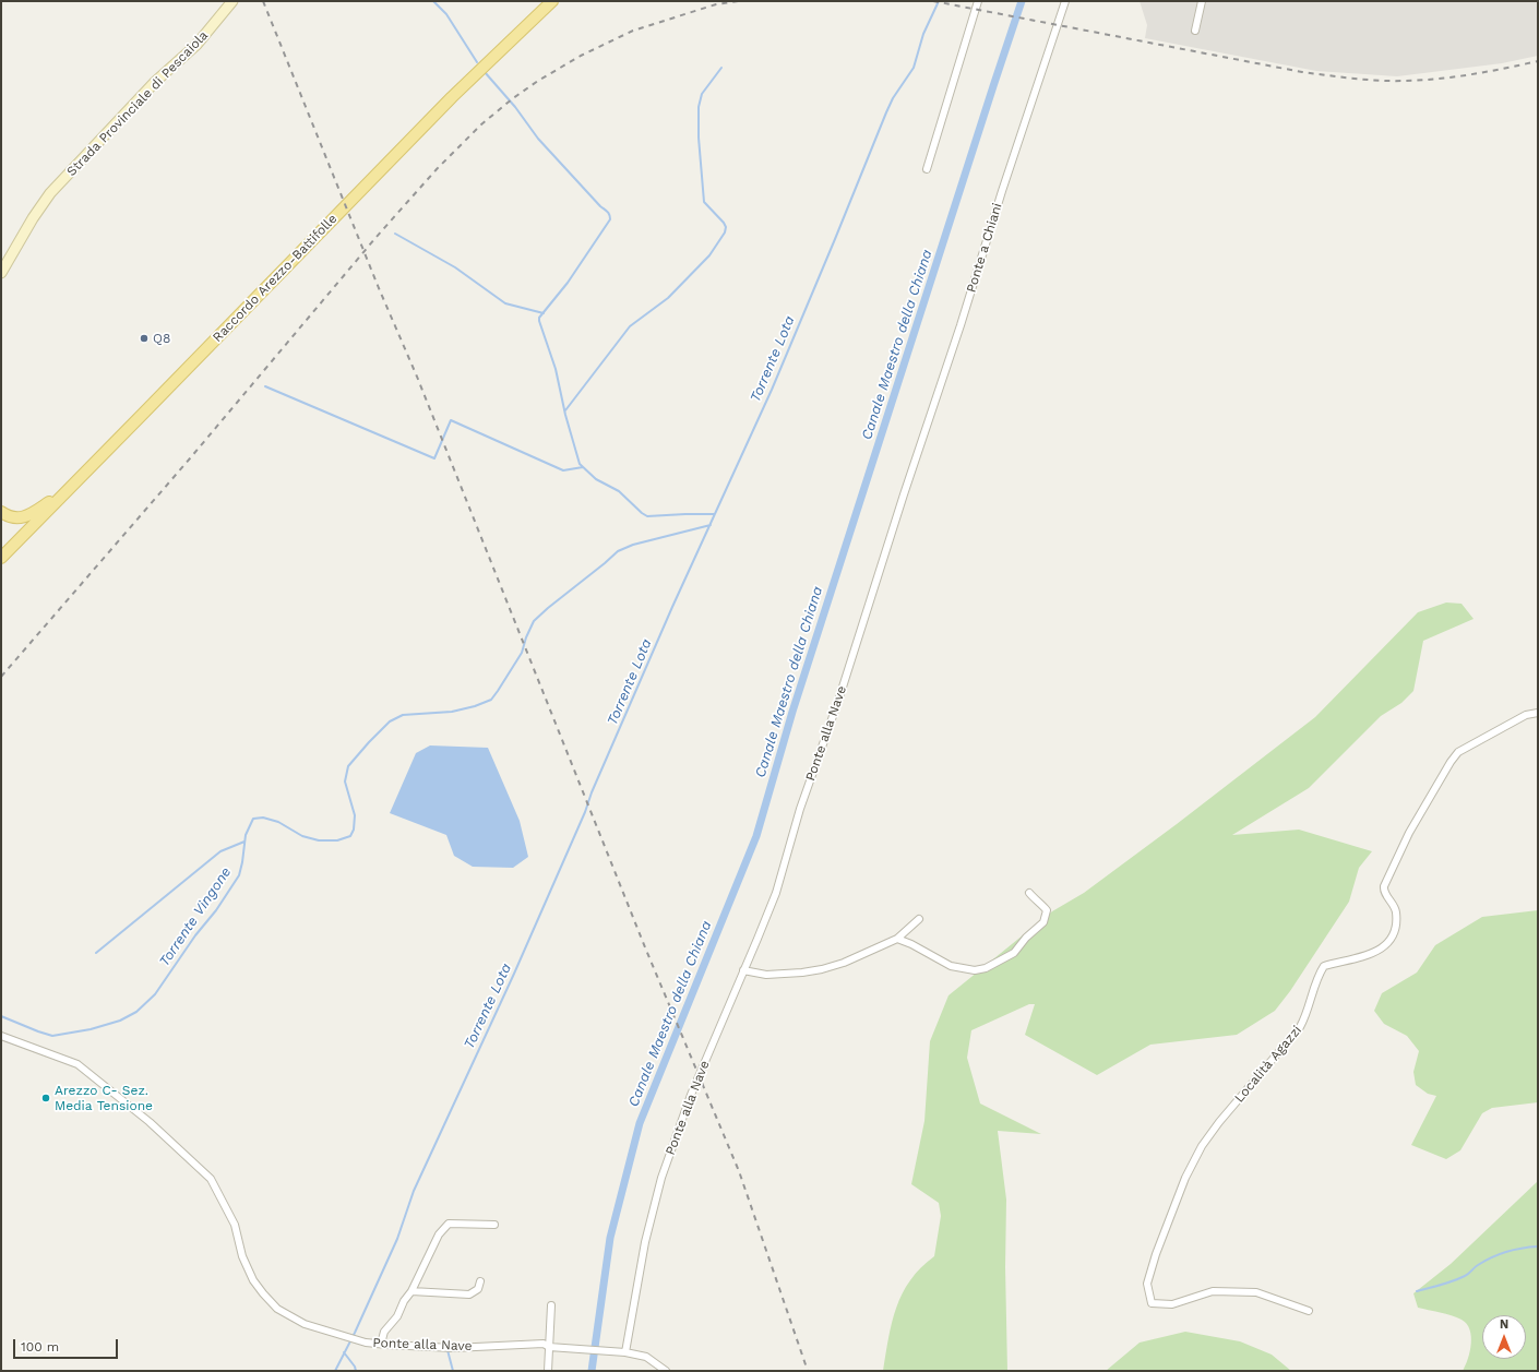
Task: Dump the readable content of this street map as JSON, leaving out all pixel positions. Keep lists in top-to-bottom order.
{
  "streets": {
    "main road": ["Strada Provinciale di Pescaiola", "Raccordo Arezzo-Battifolle"],
    "street": ["Ponte a Chiani", "Ponte alla Nave", "Località Agazzi"]
  },
  "crossings": [
    ["Ponte a Chiani", "Ponte alla Nave"]
  ],
  "water": ["Canale Maestro della Chiana", "Torrente Lota", "Torrente Vingone"],
  "places": ["Q8", "Arezzo C- Sez. Media Tensione"],
  "scale_bar": "100 m",
  "north": "top"
}
